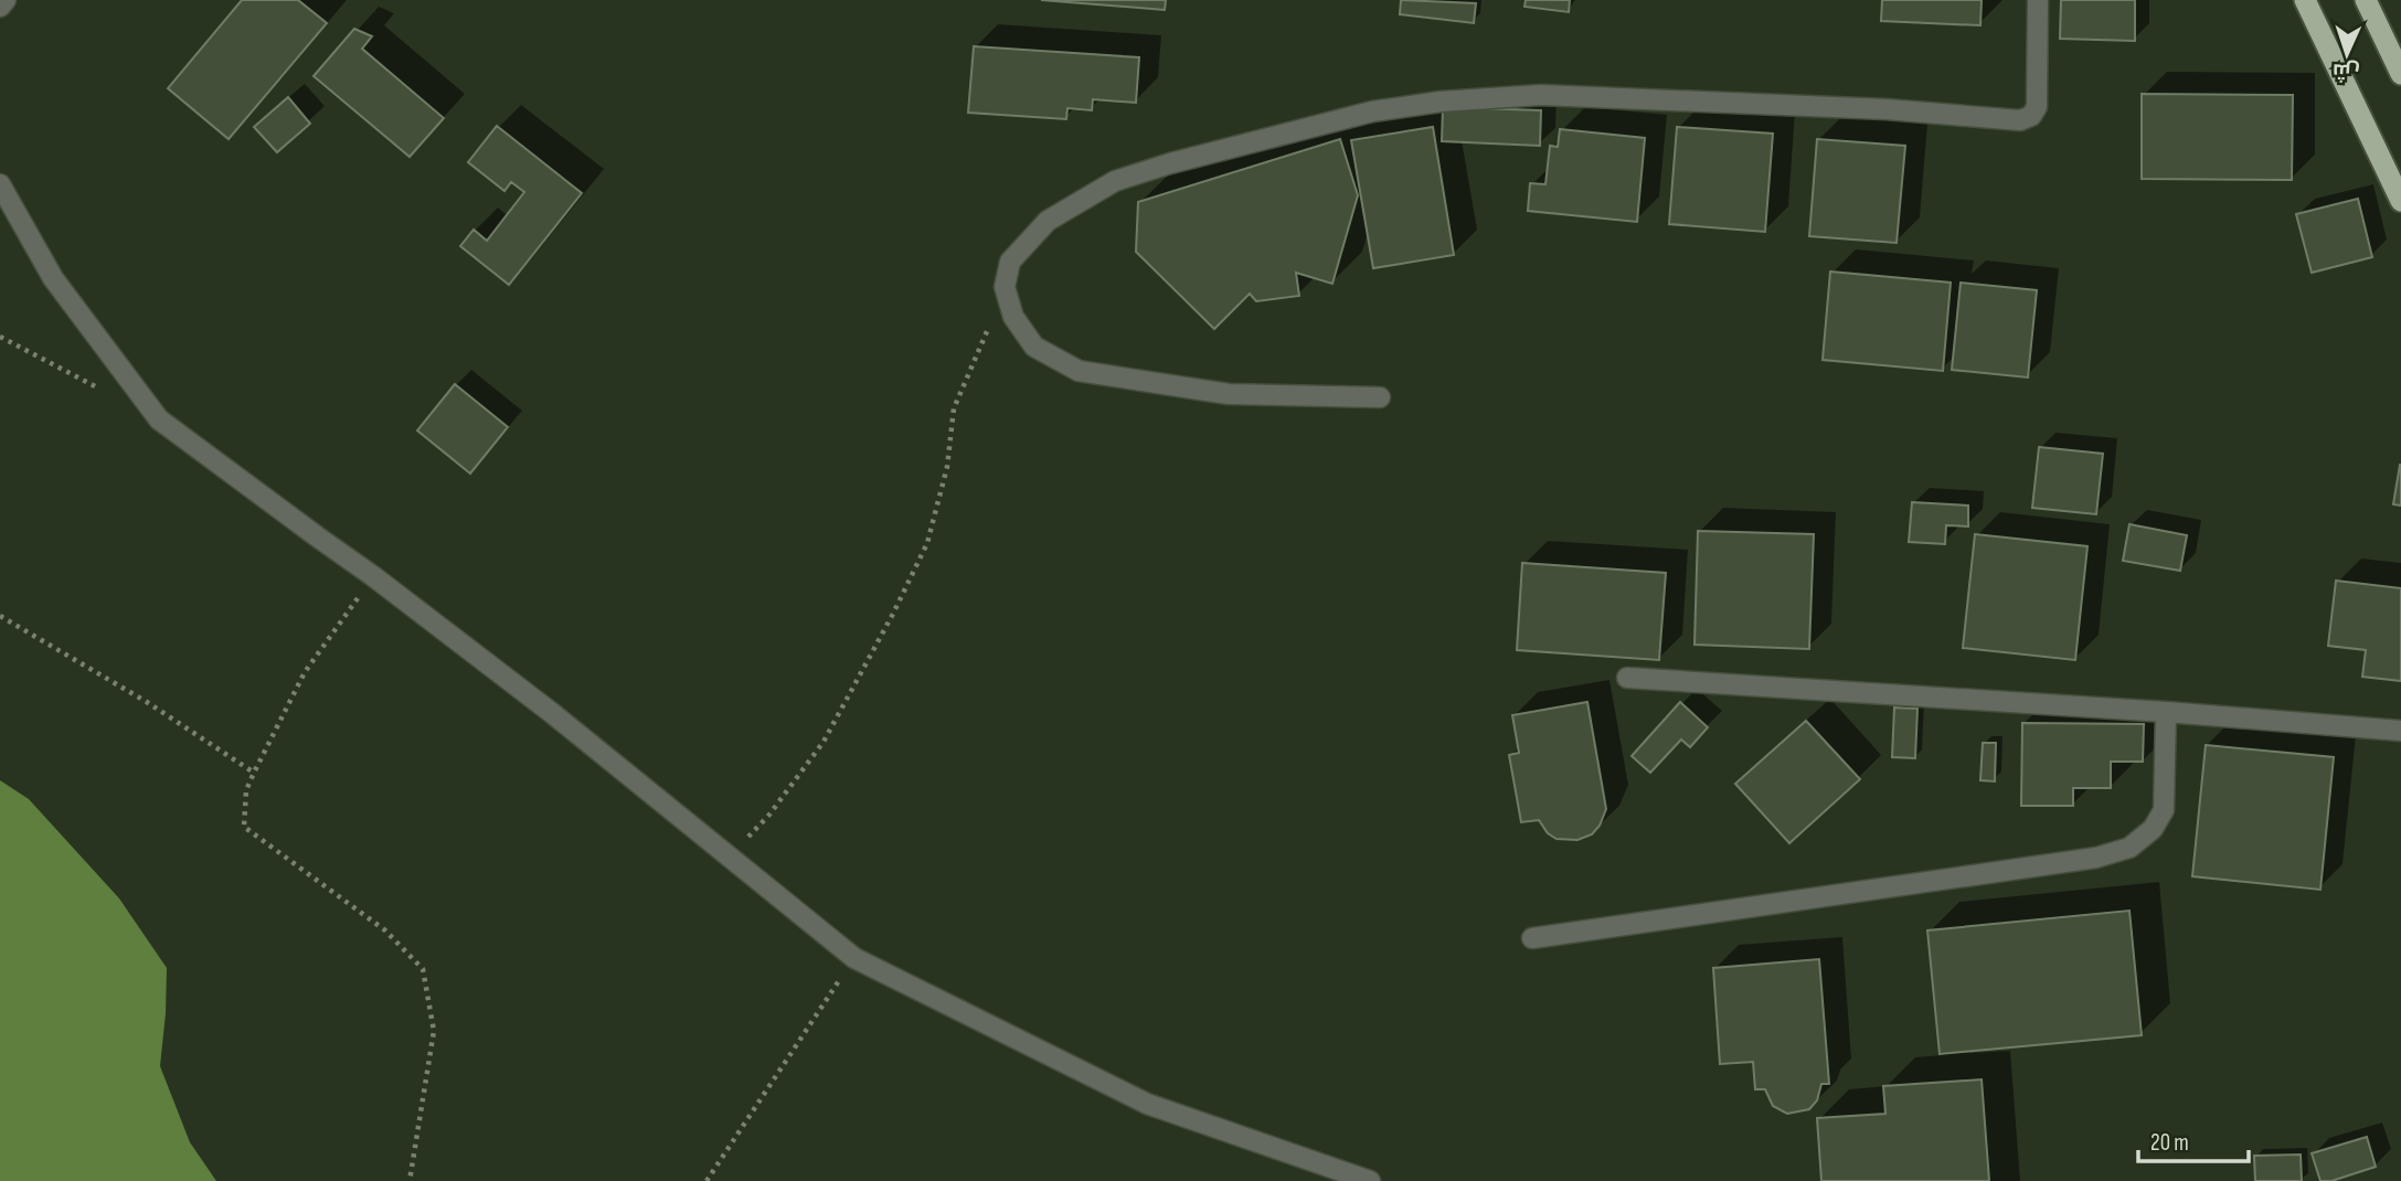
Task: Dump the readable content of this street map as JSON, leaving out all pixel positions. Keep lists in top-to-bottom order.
{
  "scale_bar": "20 m",
  "north": "bottom"
}
